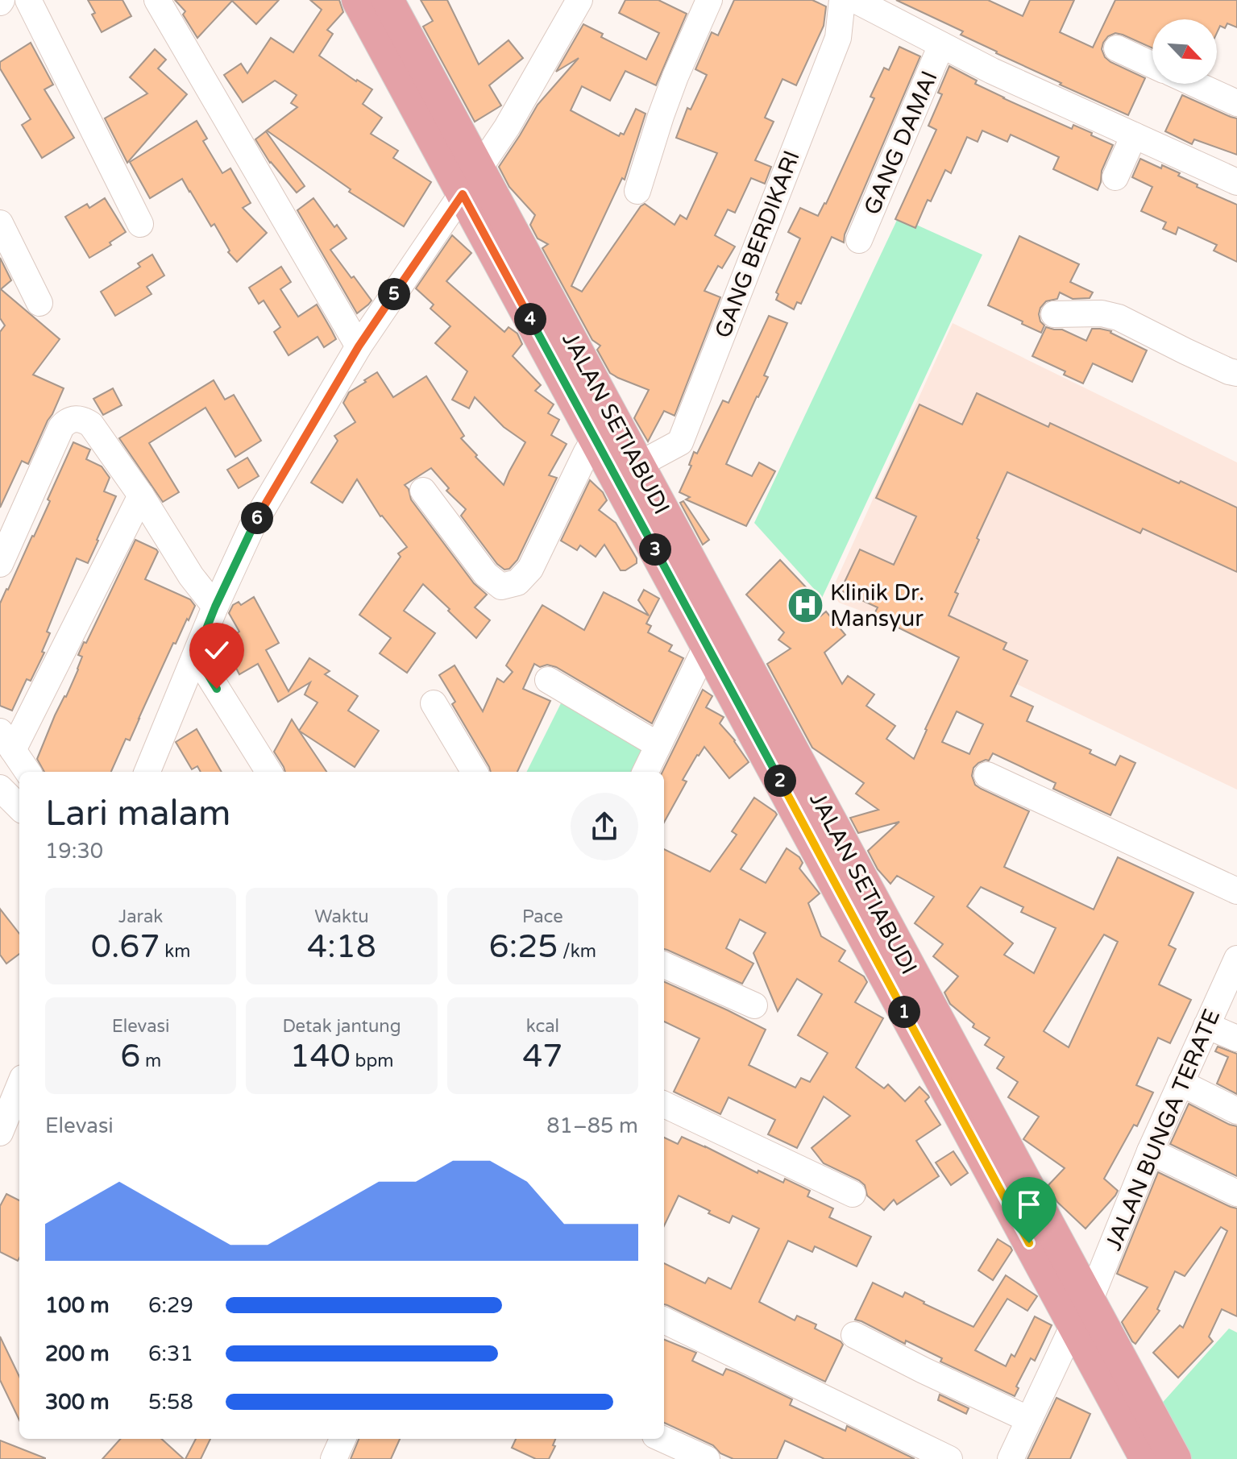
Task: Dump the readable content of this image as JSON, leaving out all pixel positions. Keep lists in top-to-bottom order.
{
  "streets": {
    "main road": ["JALAN SETIABUDI"],
    "street": ["GANG DAMAI", "GANG BERDIKARI", "JALAN BUNGA TERATE"]
  },
  "crossings": [
    ["GANG BERDIKARI", "JALAN SETIABUDI"],
    ["JALAN SETIABUDI", "JALAN BUNGA TERATE"]
  ],
  "places": {
    "hospital": ["Klinik Dr. Mansyur"]
  },
  "north": "bottom right",
  "page": {
    "pins": [
      "5",
      "4",
      "6",
      "3",
      "2",
      "1"
    ],
    "heading": ["Lari malam", "19:30"],
    "stats": [
      ["Jarak", "0.67 km"],
      ["Waktu", "4:18"],
      ["Pace", "6:25 /km"],
      ["Elevasi", "6 m"],
      ["Detak jantung", "140 bpm"],
      ["kcal", "47"]
    ],
    "chart": ["Elevasi", "81–85 m"],
    "list": [
      {
        "name": "100 m",
        "note": "6:29"
      },
      {
        "name": "200 m",
        "note": "6:31"
      },
      {
        "name": "300 m",
        "note": "5:58"
      }
    ]
  }
}
